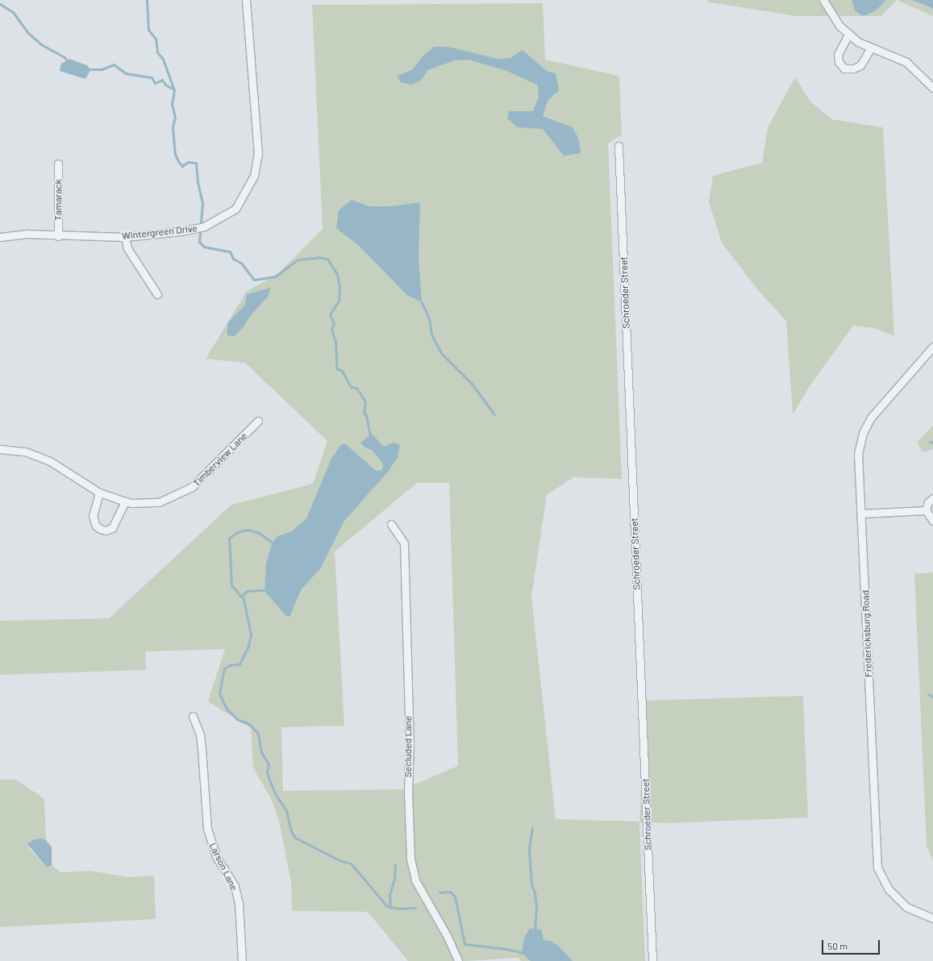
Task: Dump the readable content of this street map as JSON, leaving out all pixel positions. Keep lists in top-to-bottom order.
{
  "streets": {
    "street": [
      "Tamarack",
      "Wintergreen Drive",
      "Schroeder Street",
      "Timberview Lane",
      "Fredericksburg Road",
      "Secluded Lane",
      "Larson Lane"
    ]
  },
  "crossings": [
    ["Tamarack", "Wintergreen Drive"]
  ],
  "scale_bar": "50 m"
}
